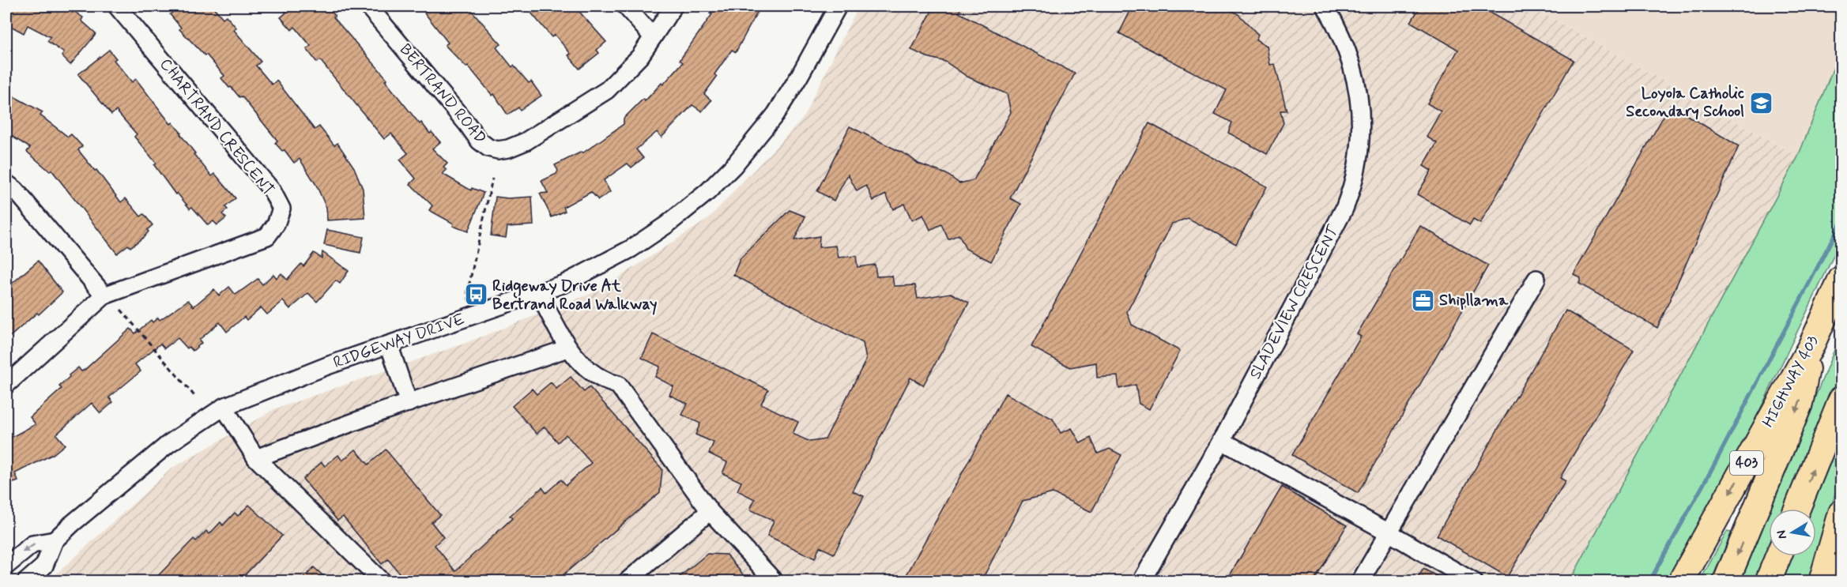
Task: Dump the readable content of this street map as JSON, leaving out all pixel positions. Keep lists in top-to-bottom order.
{
  "streets": {
    "highway": ["HIGHWAY 403", "403"],
    "street": [
      "BERTRAND ROAD",
      "CHARTRAND CRESCENT",
      "SLADEVIEW CRESCENT",
      "RIDGEWAY DRIVE"
    ]
  },
  "places": {
    "school or university": ["Loyola Catholic Secondary School"],
    "bus stop": ["Ridgeway Drive At Bertrand Road Walkway"],
    "office": ["Shipllama"]
  },
  "north": "left"
}
